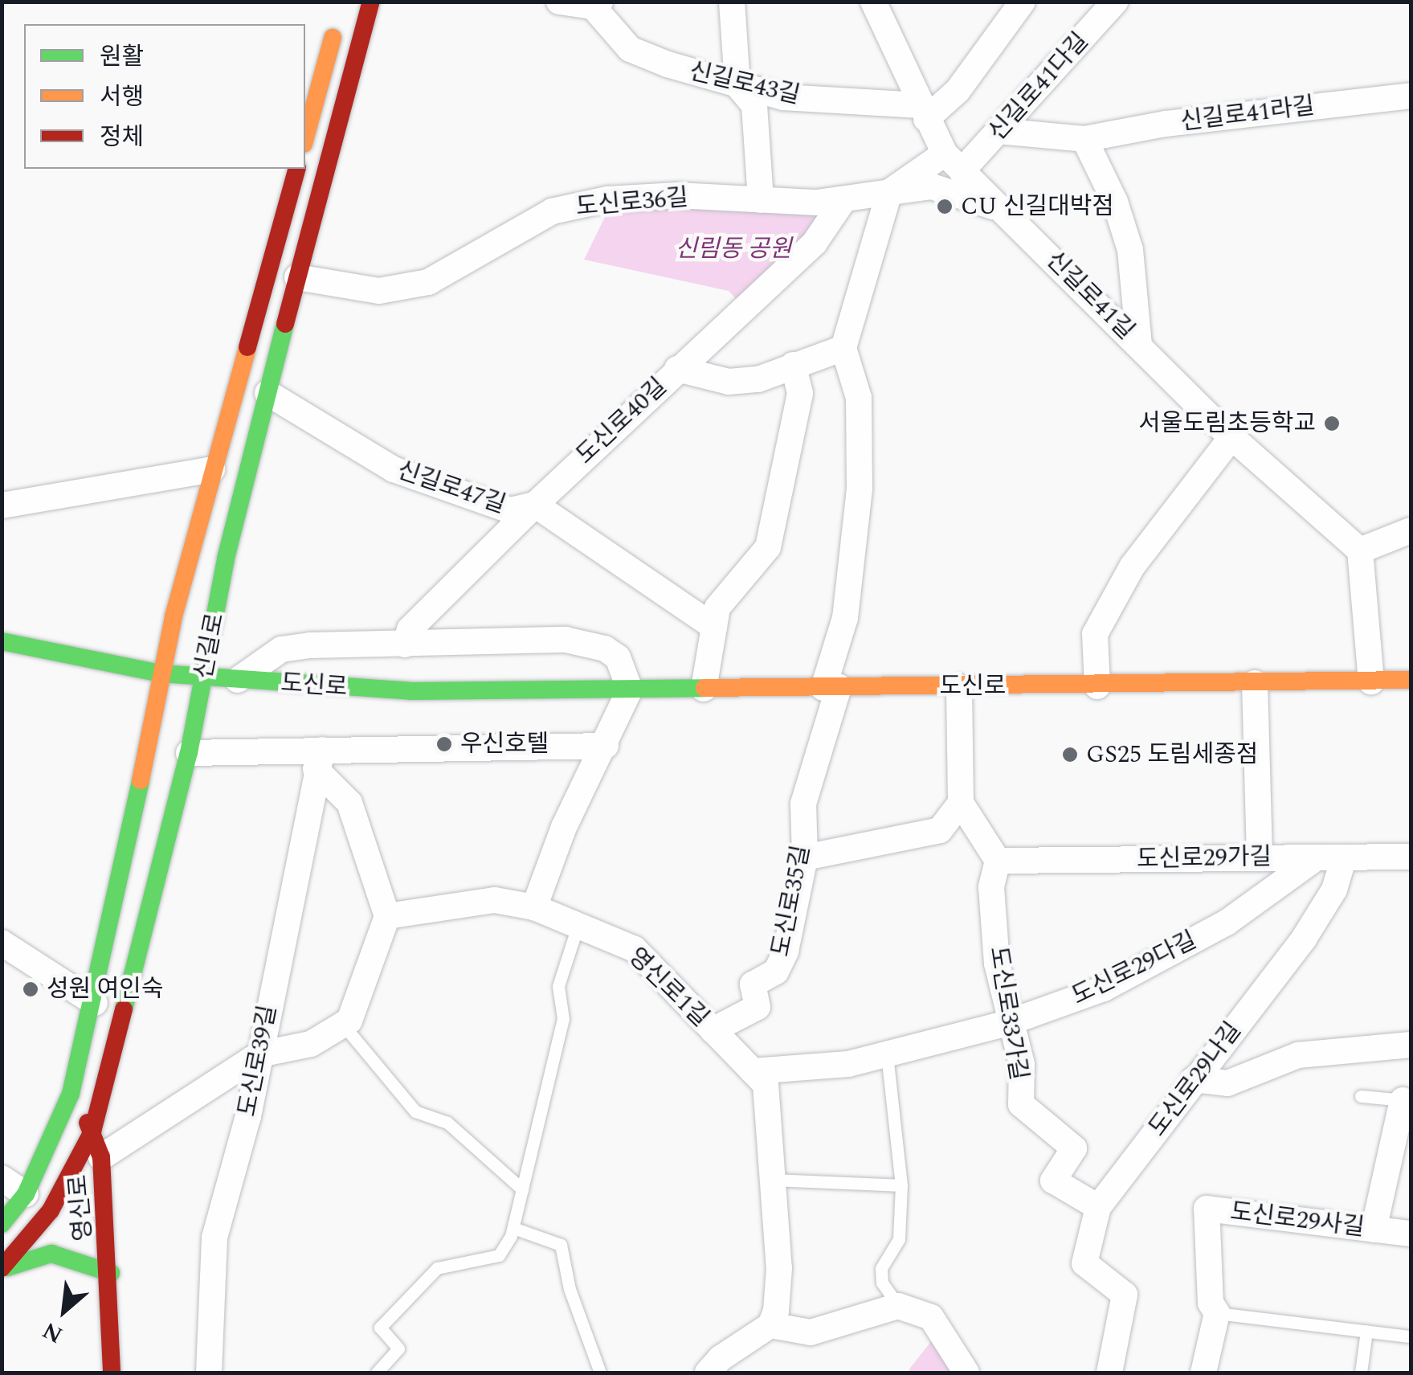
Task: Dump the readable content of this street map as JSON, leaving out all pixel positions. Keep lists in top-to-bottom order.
{
  "streets": {
    "main road": ["신길로", "도신로", "영신로"],
    "street": [
      "신길로43길",
      "신길로41다길",
      "신길로41라길",
      "도신로36길",
      "신길로41길",
      "도신로40길",
      "신길로47길",
      "도신로29가길",
      "도신로35길",
      "도신로29다길",
      "영신로1길",
      "도신로33가길",
      "도신로39길",
      "도신로29나길",
      "도신로29사길"
    ]
  },
  "crossings": [
    ["신길로43길", "신길로41길"],
    ["신길로41다길", "신길로41라길"],
    ["신길로41다길", "도신로36길"],
    ["신길로41다길", "신길로41길"],
    ["도신로36길", "신길로41길"],
    ["도신로36길", "도신로40길"],
    ["도신로36길", "신길로"],
    ["도신로40길", "신길로47길"],
    ["신길로47길", "신길로"],
    ["신길로", "도신로"],
    ["신길로", "영신로"],
    ["도신로", "도신로35길"],
    ["도신로29가길", "도신로29다길"],
    ["도신로29가길", "도신로33가길"],
    ["도신로29가길", "도신로29나길"],
    ["도신로35길", "영신로1길"],
    ["도신로29다길", "영신로1길"],
    ["도신로29다길", "도신로33가길"],
    ["도신로33가길", "도신로29나길"]
  ],
  "parks": ["신림동 공원"],
  "places": [
    "CU 신길대박점",
    "서울도림초등학교",
    "우신호텔",
    "GS25 도림세종점",
    "성원 여인숙"
  ],
  "legend": ["원활", "서행", "정체"],
  "north": "bottom left"
}
